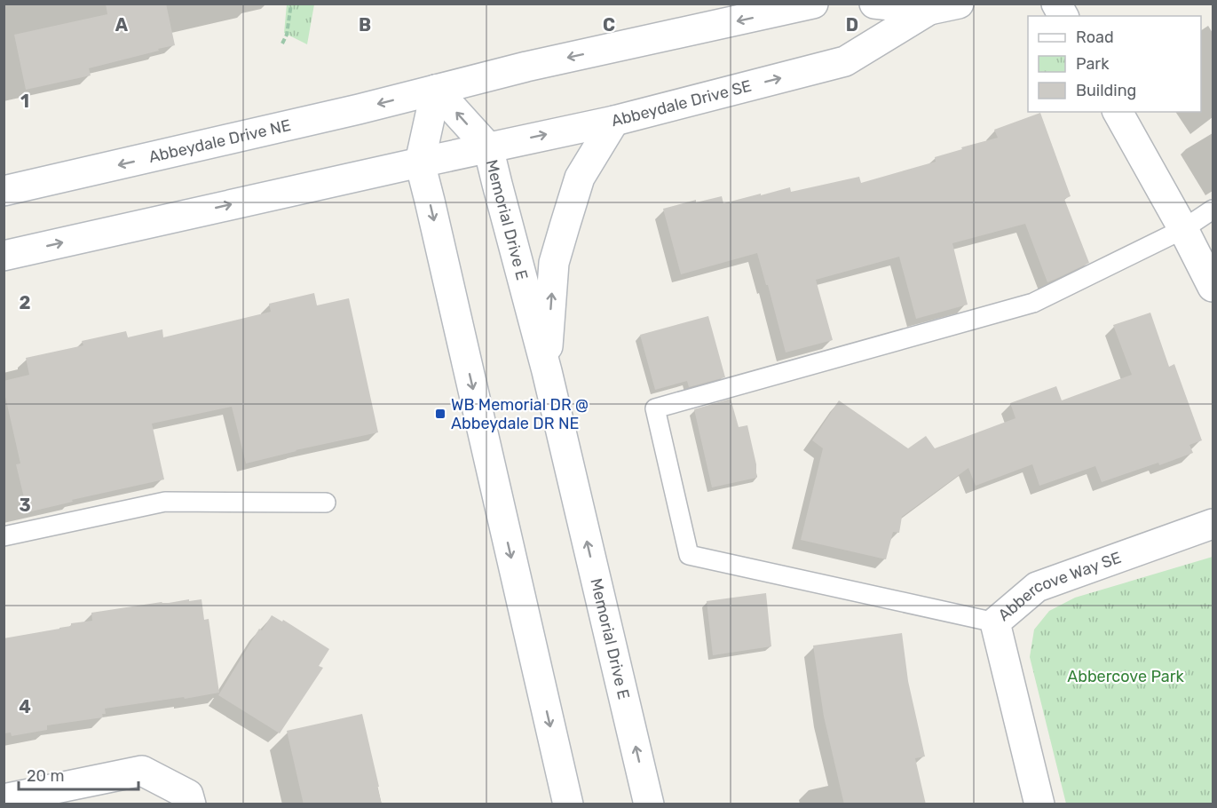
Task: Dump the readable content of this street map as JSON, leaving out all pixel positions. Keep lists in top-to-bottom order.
{
  "streets": {
    "street": [
      "Abbeydale Drive SE",
      "Abbeydale Drive NE",
      "Memorial Drive E",
      "Abbercove Way SE"
    ]
  },
  "crossings": [
    ["Abbeydale Drive SE", "Memorial Drive E"],
    ["Abbeydale Drive NE", "Memorial Drive E"]
  ],
  "parks": ["Abbercove Park"],
  "places": {
    "transit": ["WB Memorial DR @ Abbeydale DR NE"]
  },
  "legend": ["Road", "Park", "Building"],
  "scale_bar": "20 m",
  "grid": {
    "columns": [
      "A",
      "B",
      "C",
      "D"
    ],
    "rows": [
      "1",
      "2",
      "3",
      "4"
    ]
  }
}
